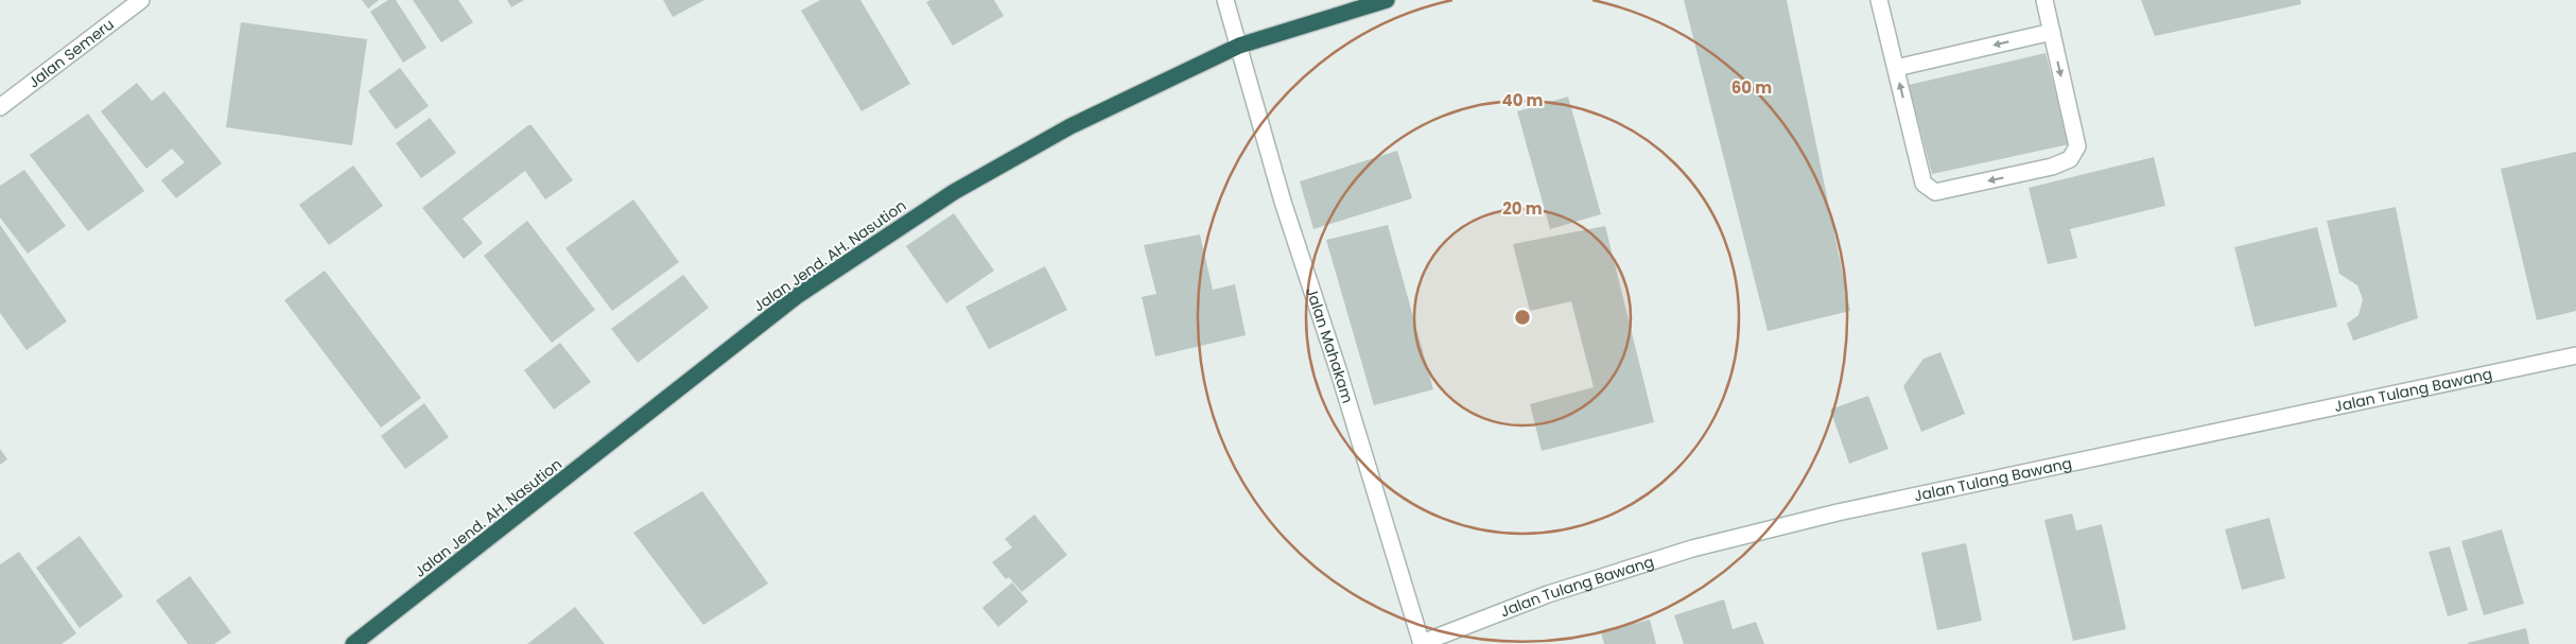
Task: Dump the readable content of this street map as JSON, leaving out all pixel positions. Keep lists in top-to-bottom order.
{
  "streets": {
    "highway": ["Jalan Jend. AH. Nasution"],
    "street": ["Jalan Semeru", "Jalan Mahakam", "Jalan Tulang Bawang"]
  },
  "crossings": [
    ["Jalan Jend. AH. Nasution", "Jalan Mahakam"],
    ["Jalan Mahakam", "Jalan Tulang Bawang"]
  ],
  "rings": ["60 m", "40 m", "20 m"]
}
